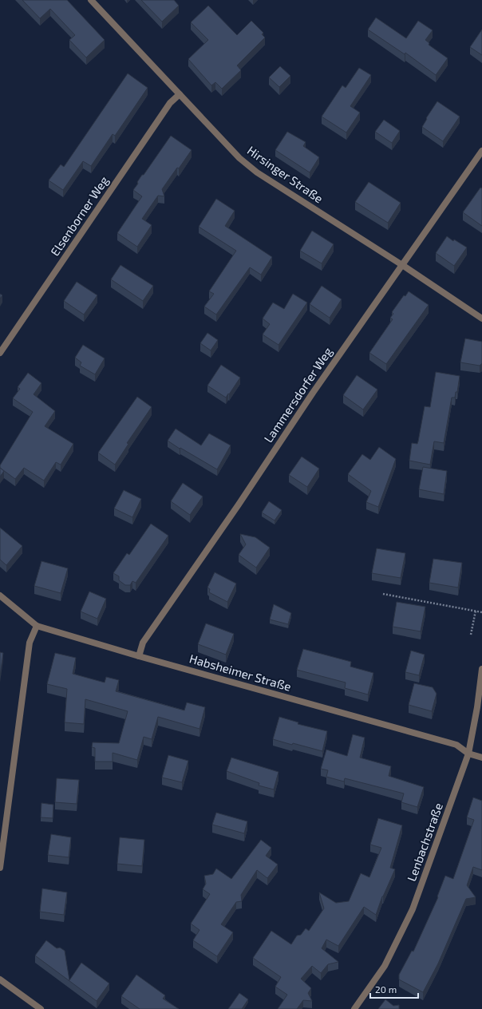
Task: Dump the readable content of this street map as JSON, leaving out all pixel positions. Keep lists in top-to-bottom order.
{
  "streets": {
    "street": [
      "Hirsinger Straße",
      "Elsenborner Weg",
      "Lammersdorfer Weg",
      "Habsheimer Straße",
      "Lenbachstraße"
    ]
  },
  "crossings": [
    ["Hirsinger Straße", "Elsenborner Weg"],
    ["Hirsinger Straße", "Lammersdorfer Weg"],
    ["Lammersdorfer Weg", "Habsheimer Straße"],
    ["Habsheimer Straße", "Lenbachstraße"]
  ],
  "scale_bar": "20 m"
}
